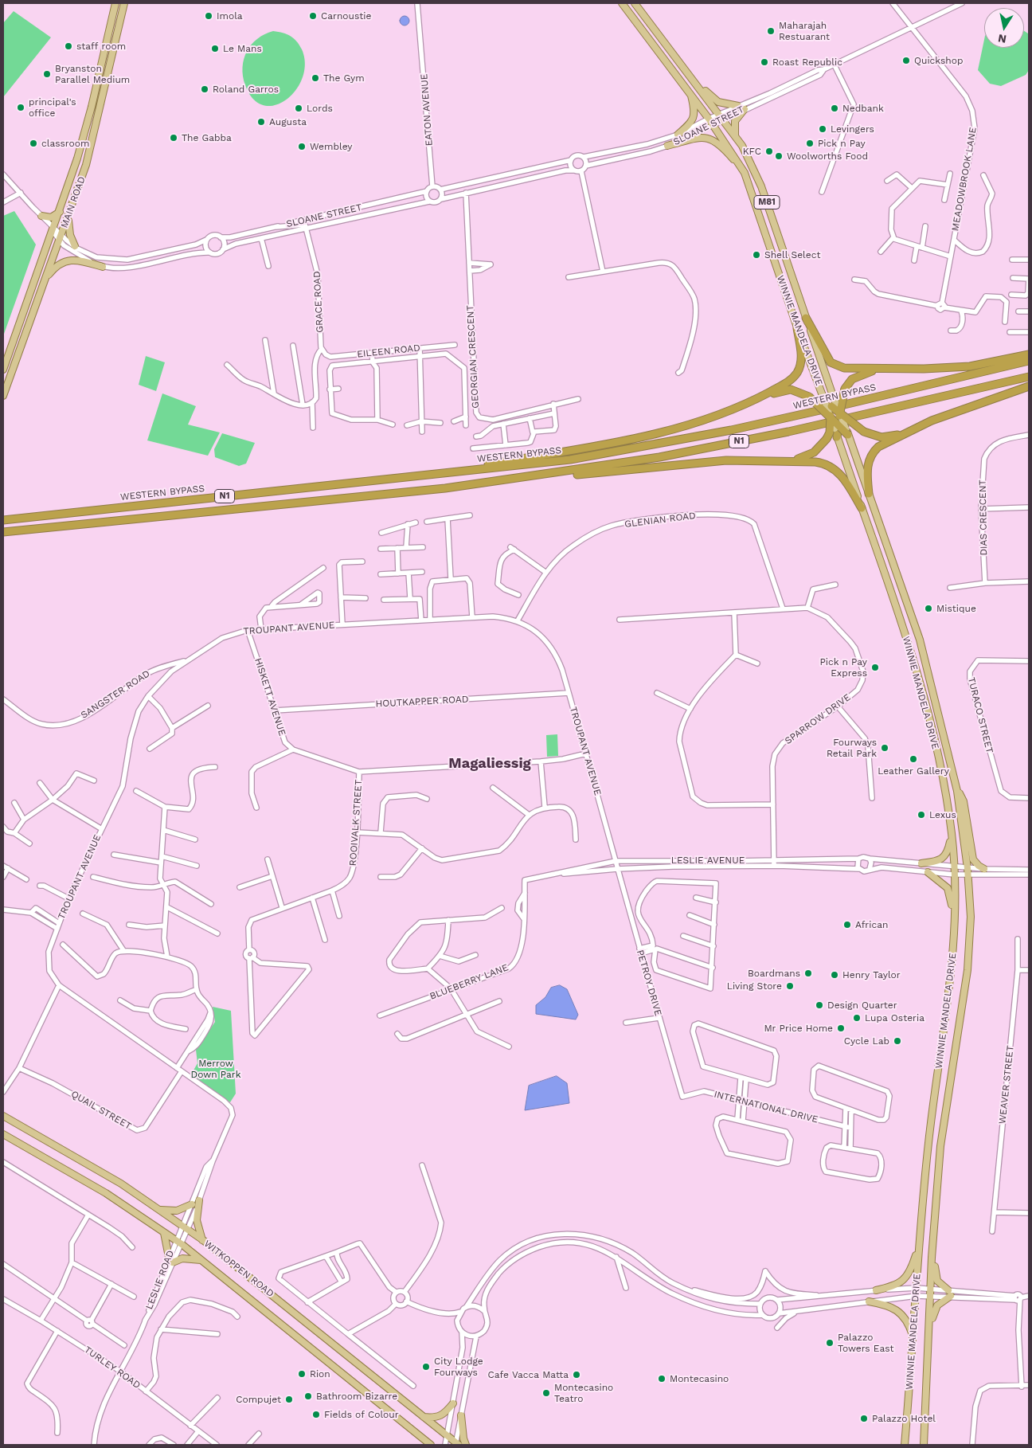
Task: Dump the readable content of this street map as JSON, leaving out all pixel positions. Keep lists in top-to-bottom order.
{
  "streets": {
    "highway": ["WESTERN BYPASS", "N1"],
    "main road": [
      "MAIN ROAD",
      "M81",
      "WINNIE MANDELA DRIVE",
      "WITKOPPEN ROAD"
    ],
    "street": [
      "EATON AVENUE",
      "SLOANE STREET",
      "MEADOWBROOK LANE",
      "GRACE ROAD",
      "EILEEN ROAD",
      "GEORGIAN CRESCENT",
      "DIAS CRESCENT",
      "GLENIAN ROAD",
      "TROUPANT AVENUE",
      "SANGSTER ROAD",
      "HISKETT AVENUE",
      "HOUTKAPPER ROAD",
      "TURACO STREET",
      "SPARROW DRIVE",
      "ROOIVALK STREET",
      "LESLIE AVENUE",
      "BLUEBERRY LANE",
      "PETROY DRIVE",
      "WEAVER STREET",
      "INTERNATIONAL DRIVE",
      "QUAIL STREET",
      "LESLIE ROAD",
      "TURLEY ROAD"
    ]
  },
  "crossings": [
    ["EATON AVENUE", "SLOANE STREET"],
    ["SLOANE STREET", "MEADOWBROOK LANE"],
    ["SLOANE STREET", "GRACE ROAD"],
    ["SLOANE STREET", "WINNIE MANDELA DRIVE"],
    ["GRACE ROAD", "EILEEN ROAD"],
    ["GLENIAN ROAD", "TROUPANT AVENUE"],
    ["TROUPANT AVENUE", "SANGSTER ROAD"],
    ["TROUPANT AVENUE", "HISKETT AVENUE"],
    ["TROUPANT AVENUE", "HOUTKAPPER ROAD"],
    ["TROUPANT AVENUE", "LESLIE AVENUE"],
    ["TROUPANT AVENUE", "PETROY DRIVE"],
    ["TROUPANT AVENUE", "QUAIL STREET"],
    ["TROUPANT AVENUE", "LESLIE ROAD"],
    ["HISKETT AVENUE", "HOUTKAPPER ROAD"],
    ["SPARROW DRIVE", "LESLIE AVENUE"],
    ["LESLIE AVENUE", "BLUEBERRY LANE"],
    ["LESLIE AVENUE", "PETROY DRIVE"],
    ["PETROY DRIVE", "INTERNATIONAL DRIVE"],
    ["WITKOPPEN ROAD", "LESLIE ROAD"],
    ["LESLIE ROAD", "TURLEY ROAD"]
  ],
  "districts": ["Magaliessig"],
  "parks": ["Merrow Down Park"],
  "places": [
    "Imola",
    "Carnoustie",
    "Maharajah Restuarant",
    "staff room",
    "Le Mans",
    "Quickshop",
    "Roast Republic",
    "Bryanston Parallel Medium",
    "The Gym",
    "Roland Garros",
    "principal's office",
    "Lords",
    "Nedbank",
    "Augusta",
    "Levingers",
    "The Gabba",
    "classroom",
    "Pick n Pay",
    "Wembley",
    "KFC",
    "Woolworths Food",
    "Shell Select",
    "Mistique",
    "Pick n Pay Express",
    "Fourways Retail Park",
    "Leather Gallery",
    "Lexus",
    "African",
    "Boardmans",
    "Henry Taylor",
    "Living Store",
    "Design Quarter",
    "Lupa Osteria",
    "Mr Price Home",
    "Cycle Lab",
    "Palazzo Towers East",
    "City Lodge Fourways",
    "Rion",
    "Cafe Vacca Matta",
    "Montecasino",
    "Montecasino Teatro",
    "Bathroom Bizarre",
    "Compujet",
    "Fields of Colour",
    "Palazzo Hotel"
  ],
  "north": "bottom"
}
